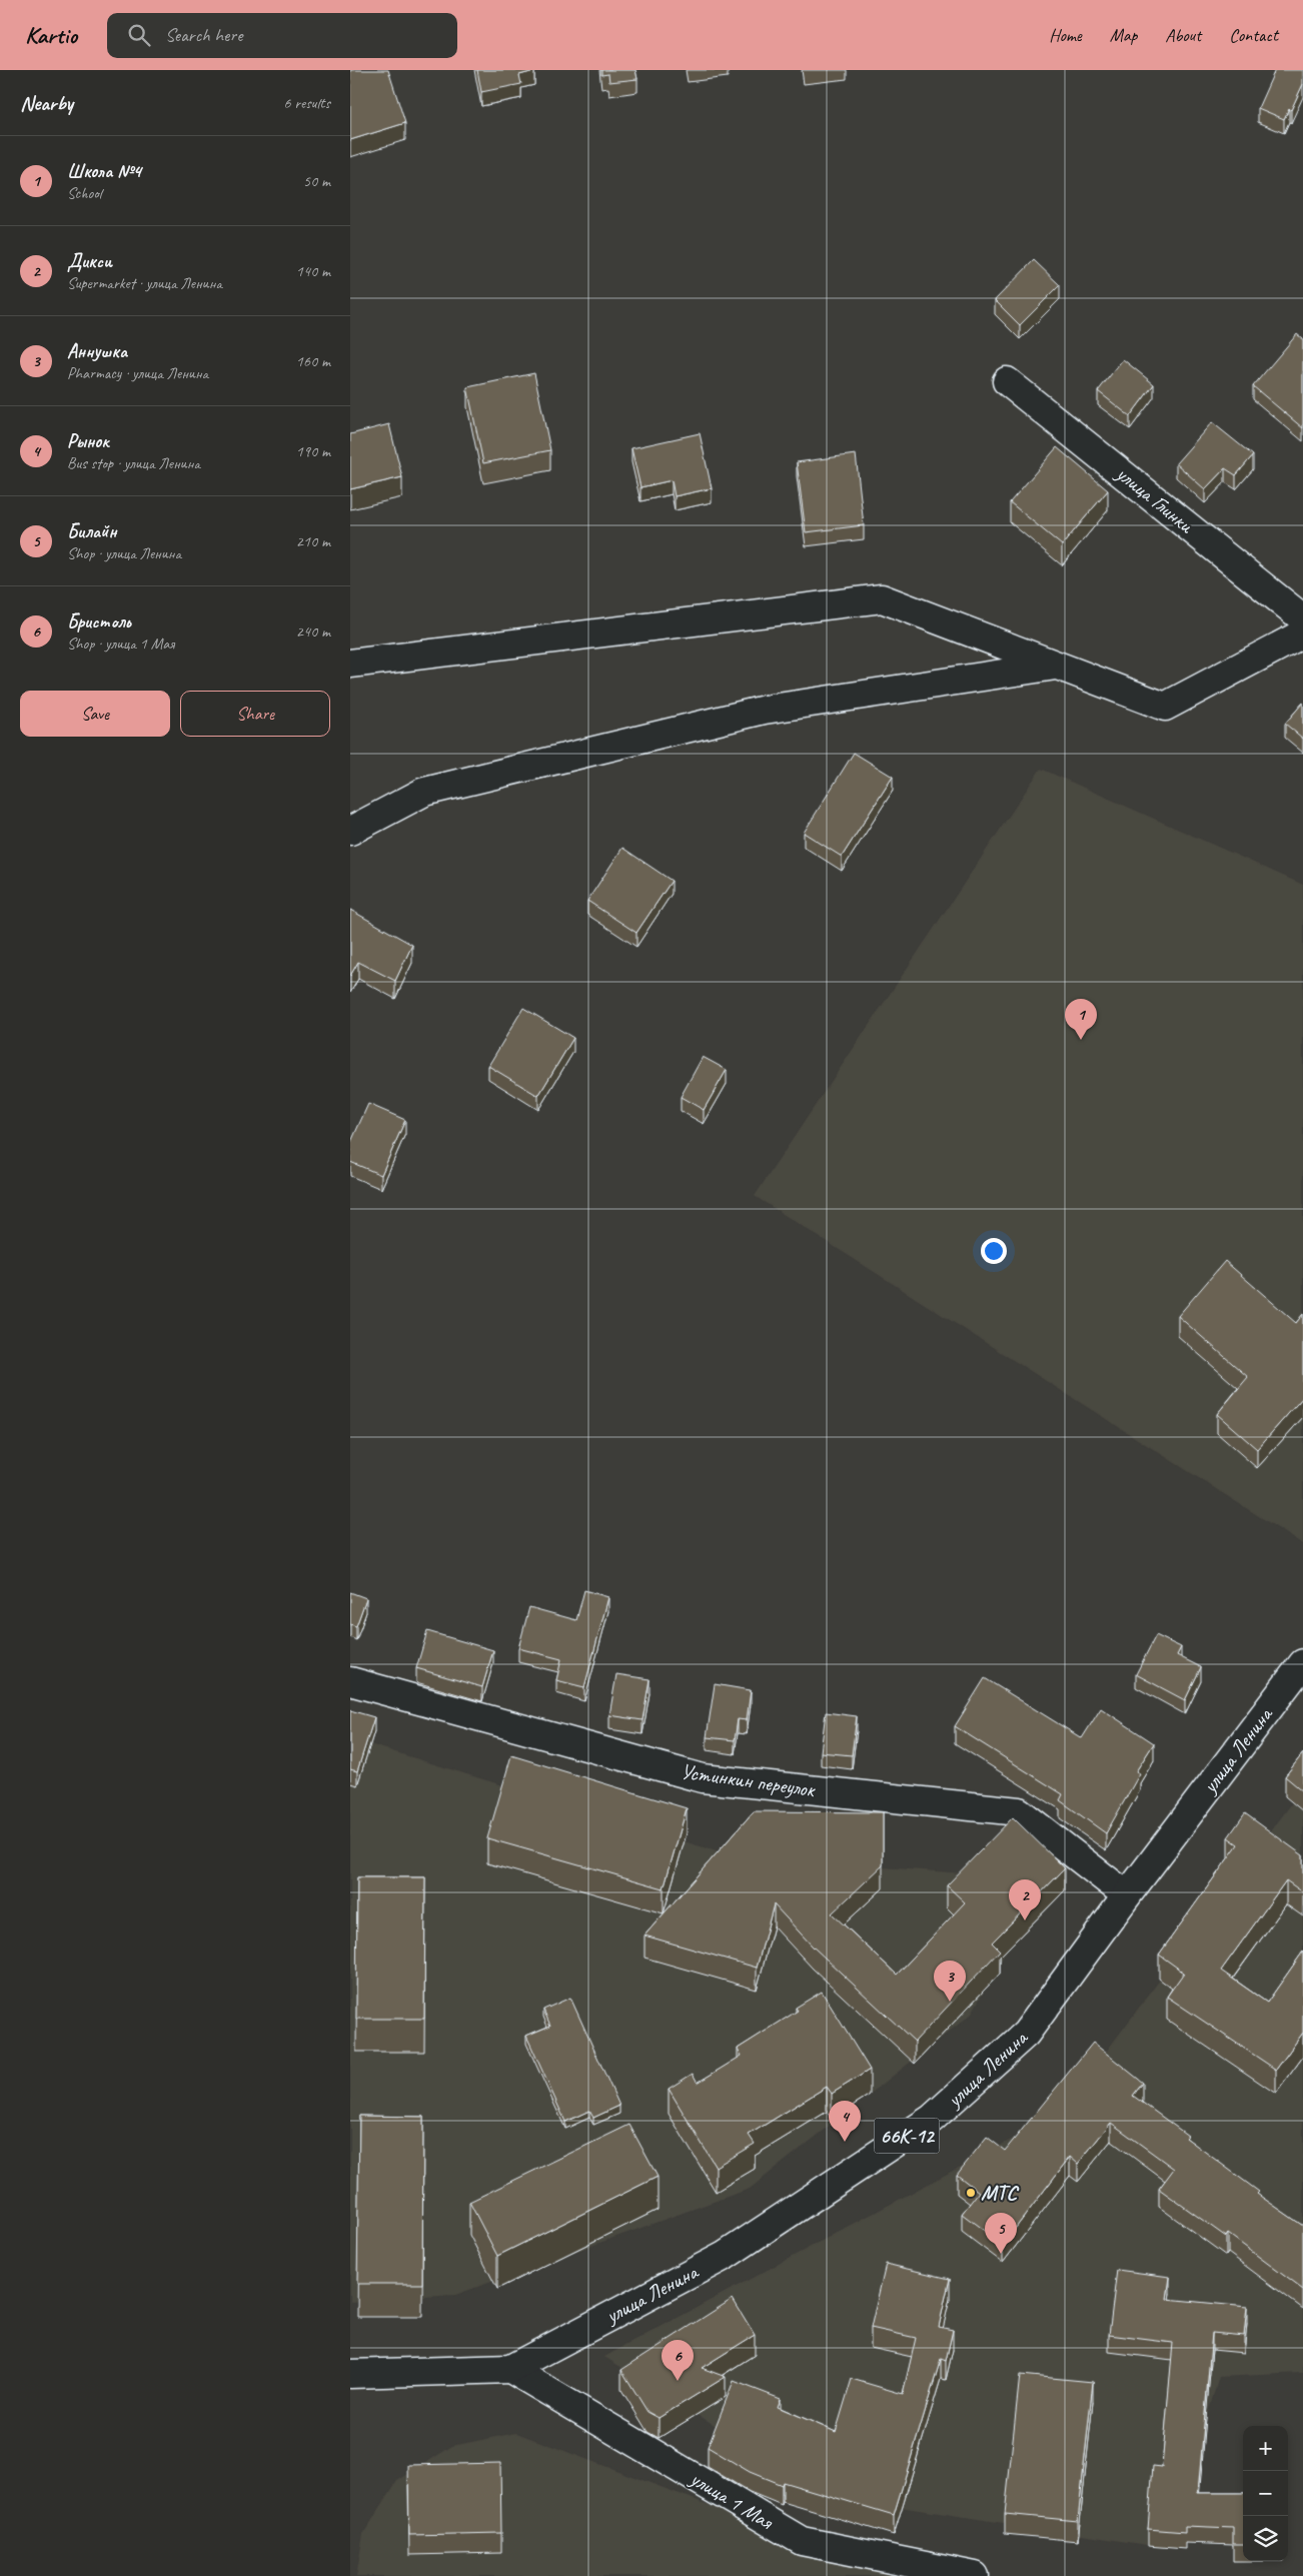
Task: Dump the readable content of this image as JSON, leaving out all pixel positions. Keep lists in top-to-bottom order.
{
  "streets": {
    "street": [
      "улица Глинки",
      "улица Ленина",
      "Устинкин переулок",
      "66К-12",
      "улица 1 Мая"
    ]
  },
  "crossings": [
    ["улица Ленина", "Устинкин переулок"],
    ["улица Ленина", "улица 1 Мая"]
  ],
  "places": ["МТС"],
  "page": {
    "header": "Kartio",
    "search": "Search here",
    "nav": [
      "Home",
      "Map",
      "About",
      "Contact"
    ],
    "heading": ["Nearby", "6 results"],
    "list": [
      {
        "mark": "1",
        "name": "Школа №4",
        "note": "School",
        "value": "50 m"
      },
      {
        "mark": "2",
        "name": "Дикси",
        "note": "Supermarket · улица Ленина",
        "value": "140 m"
      },
      {
        "mark": "3",
        "name": "Аннушка",
        "note": "Pharmacy · улица Ленина",
        "value": "160 m"
      },
      {
        "mark": "4",
        "name": "Рынок",
        "note": "Bus stop · улица Ленина",
        "value": "190 m"
      },
      {
        "mark": "5",
        "name": "Билайн",
        "note": "Shop · улица Ленина",
        "value": "210 m"
      },
      {
        "mark": "6",
        "name": "Бристоль",
        "note": "Shop · улица 1 Мая",
        "value": "240 m"
      }
    ],
    "buttons": ["Save", "Share"],
    "pins": [
      "1",
      "2",
      "3",
      "4",
      "5",
      "6"
    ],
    "map_buttons": ["+", "−"]
  }
}
